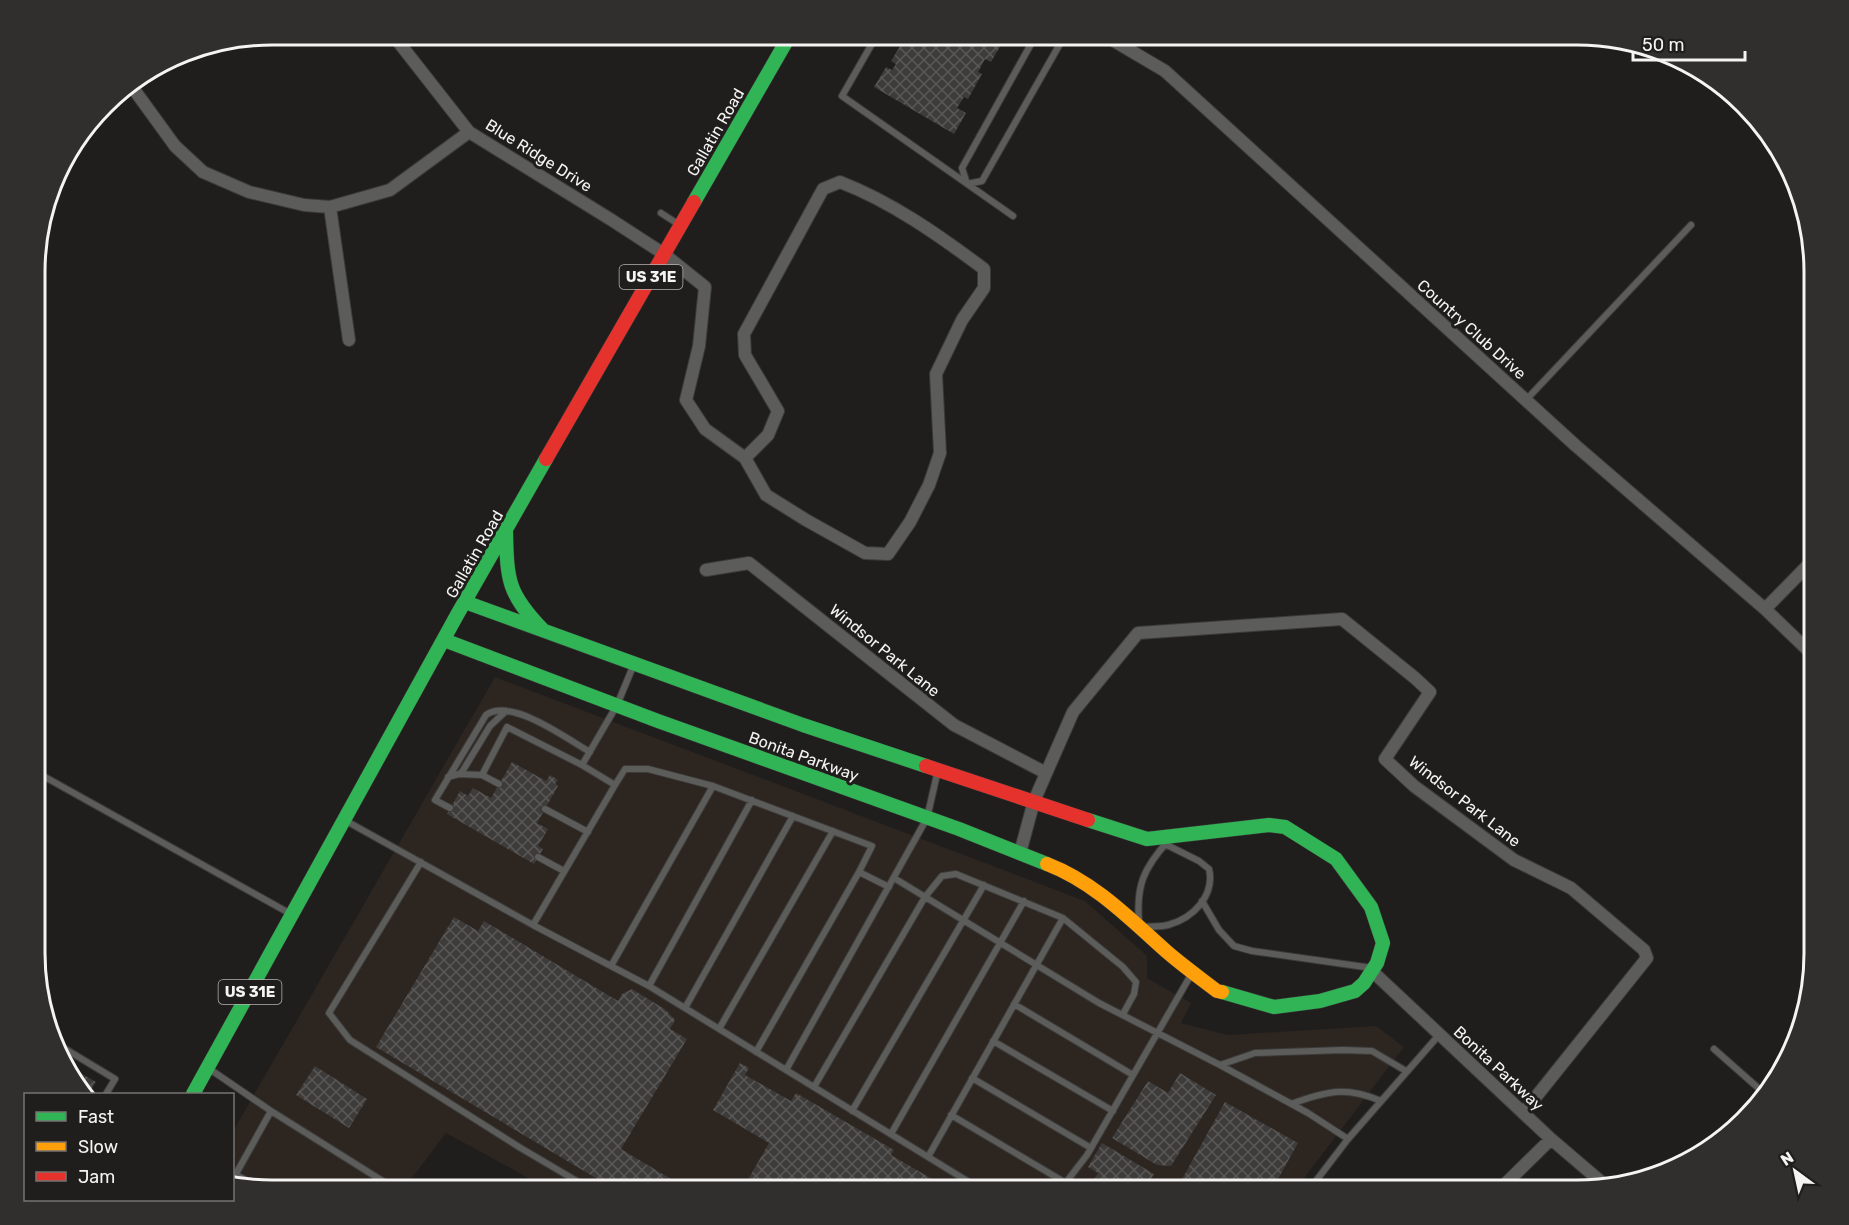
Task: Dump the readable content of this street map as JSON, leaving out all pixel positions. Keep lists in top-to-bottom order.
{
  "streets": {
    "street": [
      "Gallatin Road",
      "Blue Ridge Drive",
      "US 31E",
      "Country Club Drive",
      "Windsor Park Lane",
      "Bonita Parkway"
    ]
  },
  "crossings": [
    ["Gallatin Road", "Blue Ridge Drive"],
    ["Gallatin Road", "Bonita Parkway"],
    ["Windsor Park Lane", "Bonita Parkway"]
  ],
  "legend": ["Fast", "Slow", "Jam"],
  "scale_bar": "50 m",
  "north": "top left"
}
